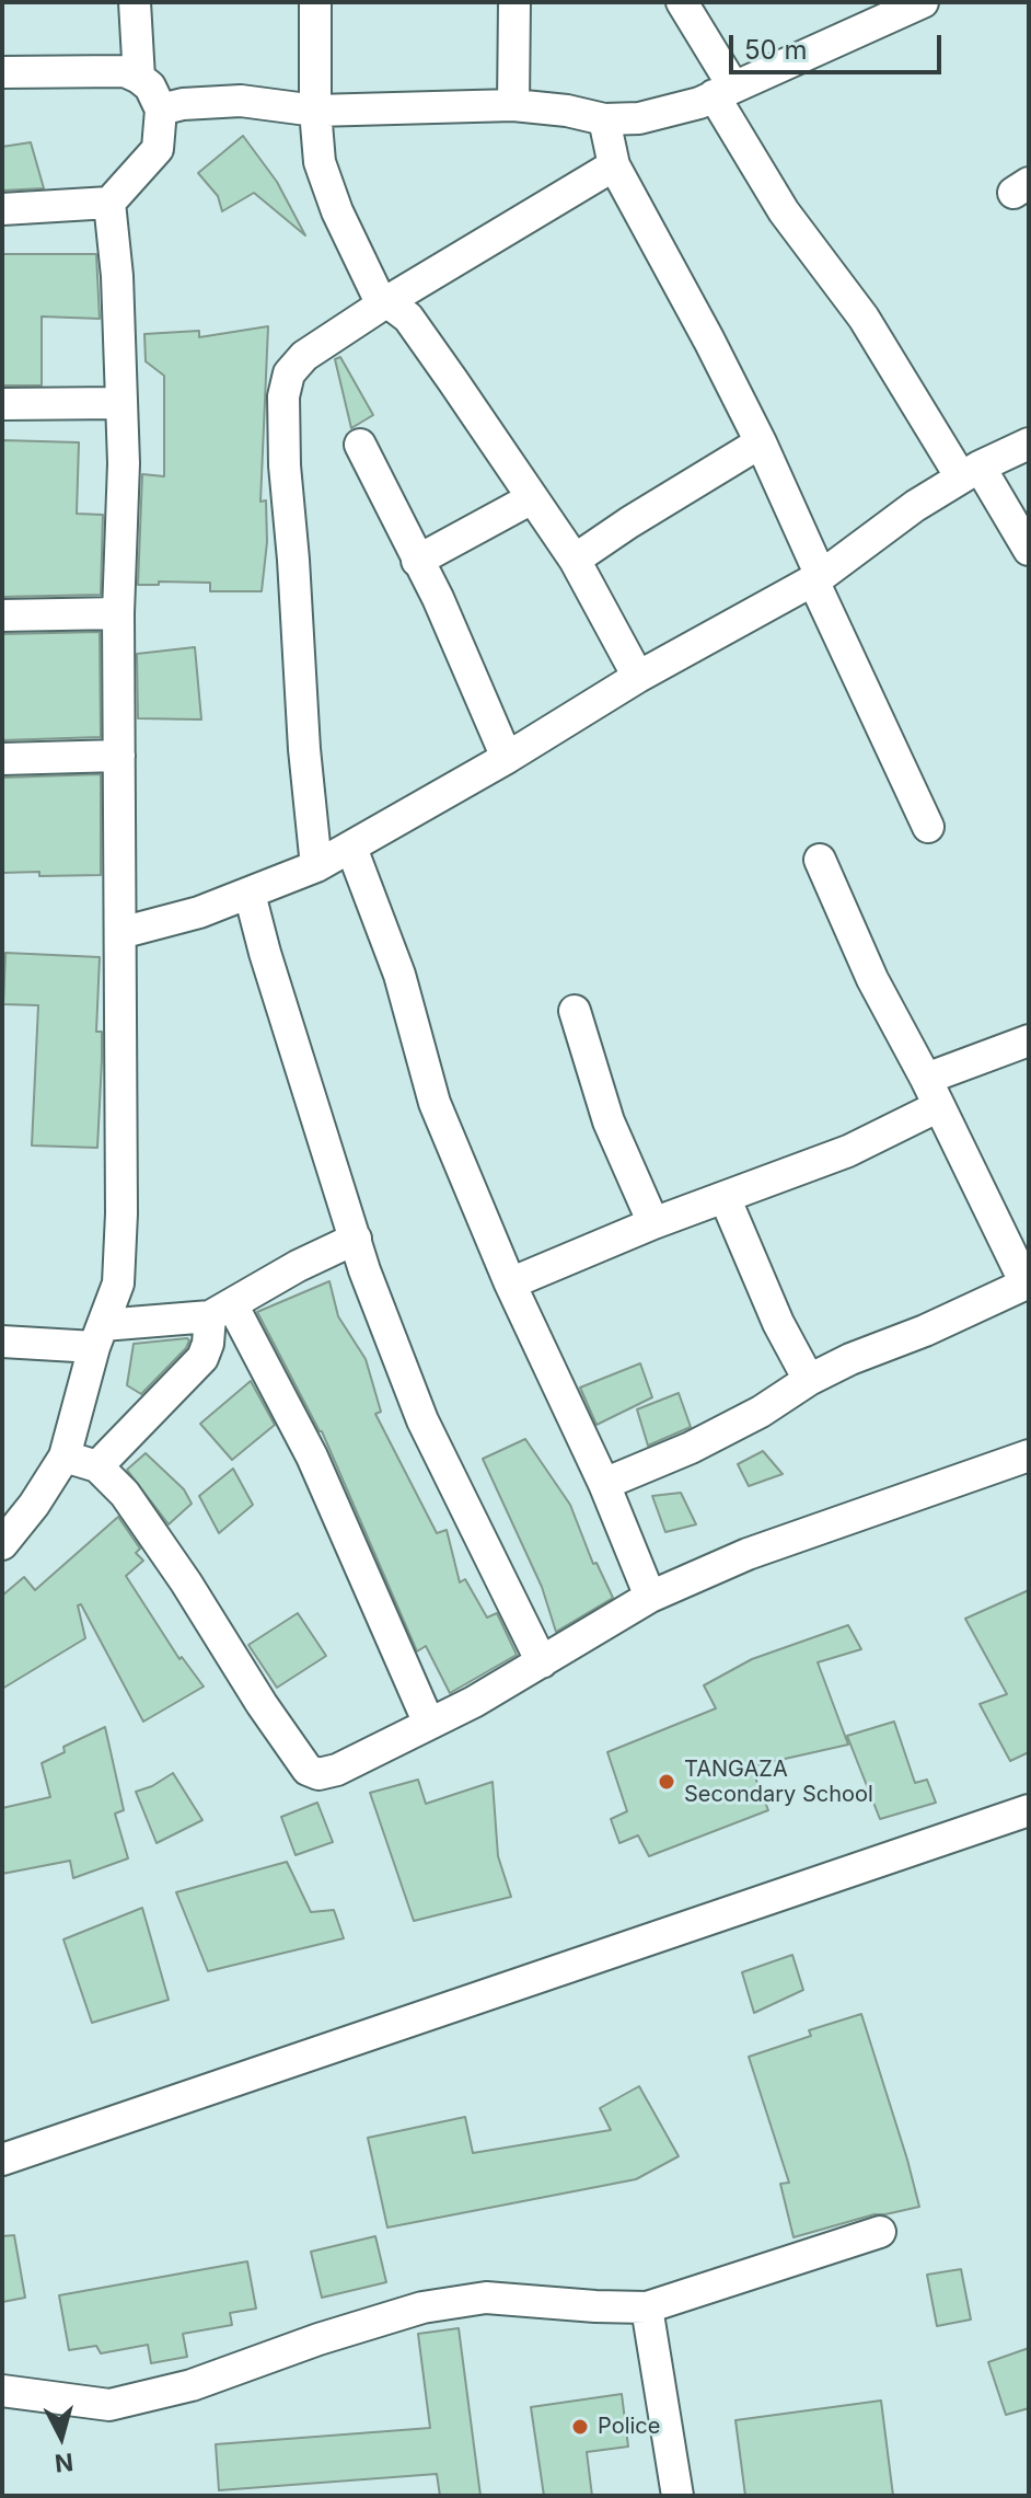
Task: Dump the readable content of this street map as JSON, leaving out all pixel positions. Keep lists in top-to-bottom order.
{
  "places": ["TANGAZA Secondary School", "Police"],
  "scale_bar": "50 m",
  "north": "bottom"
}
